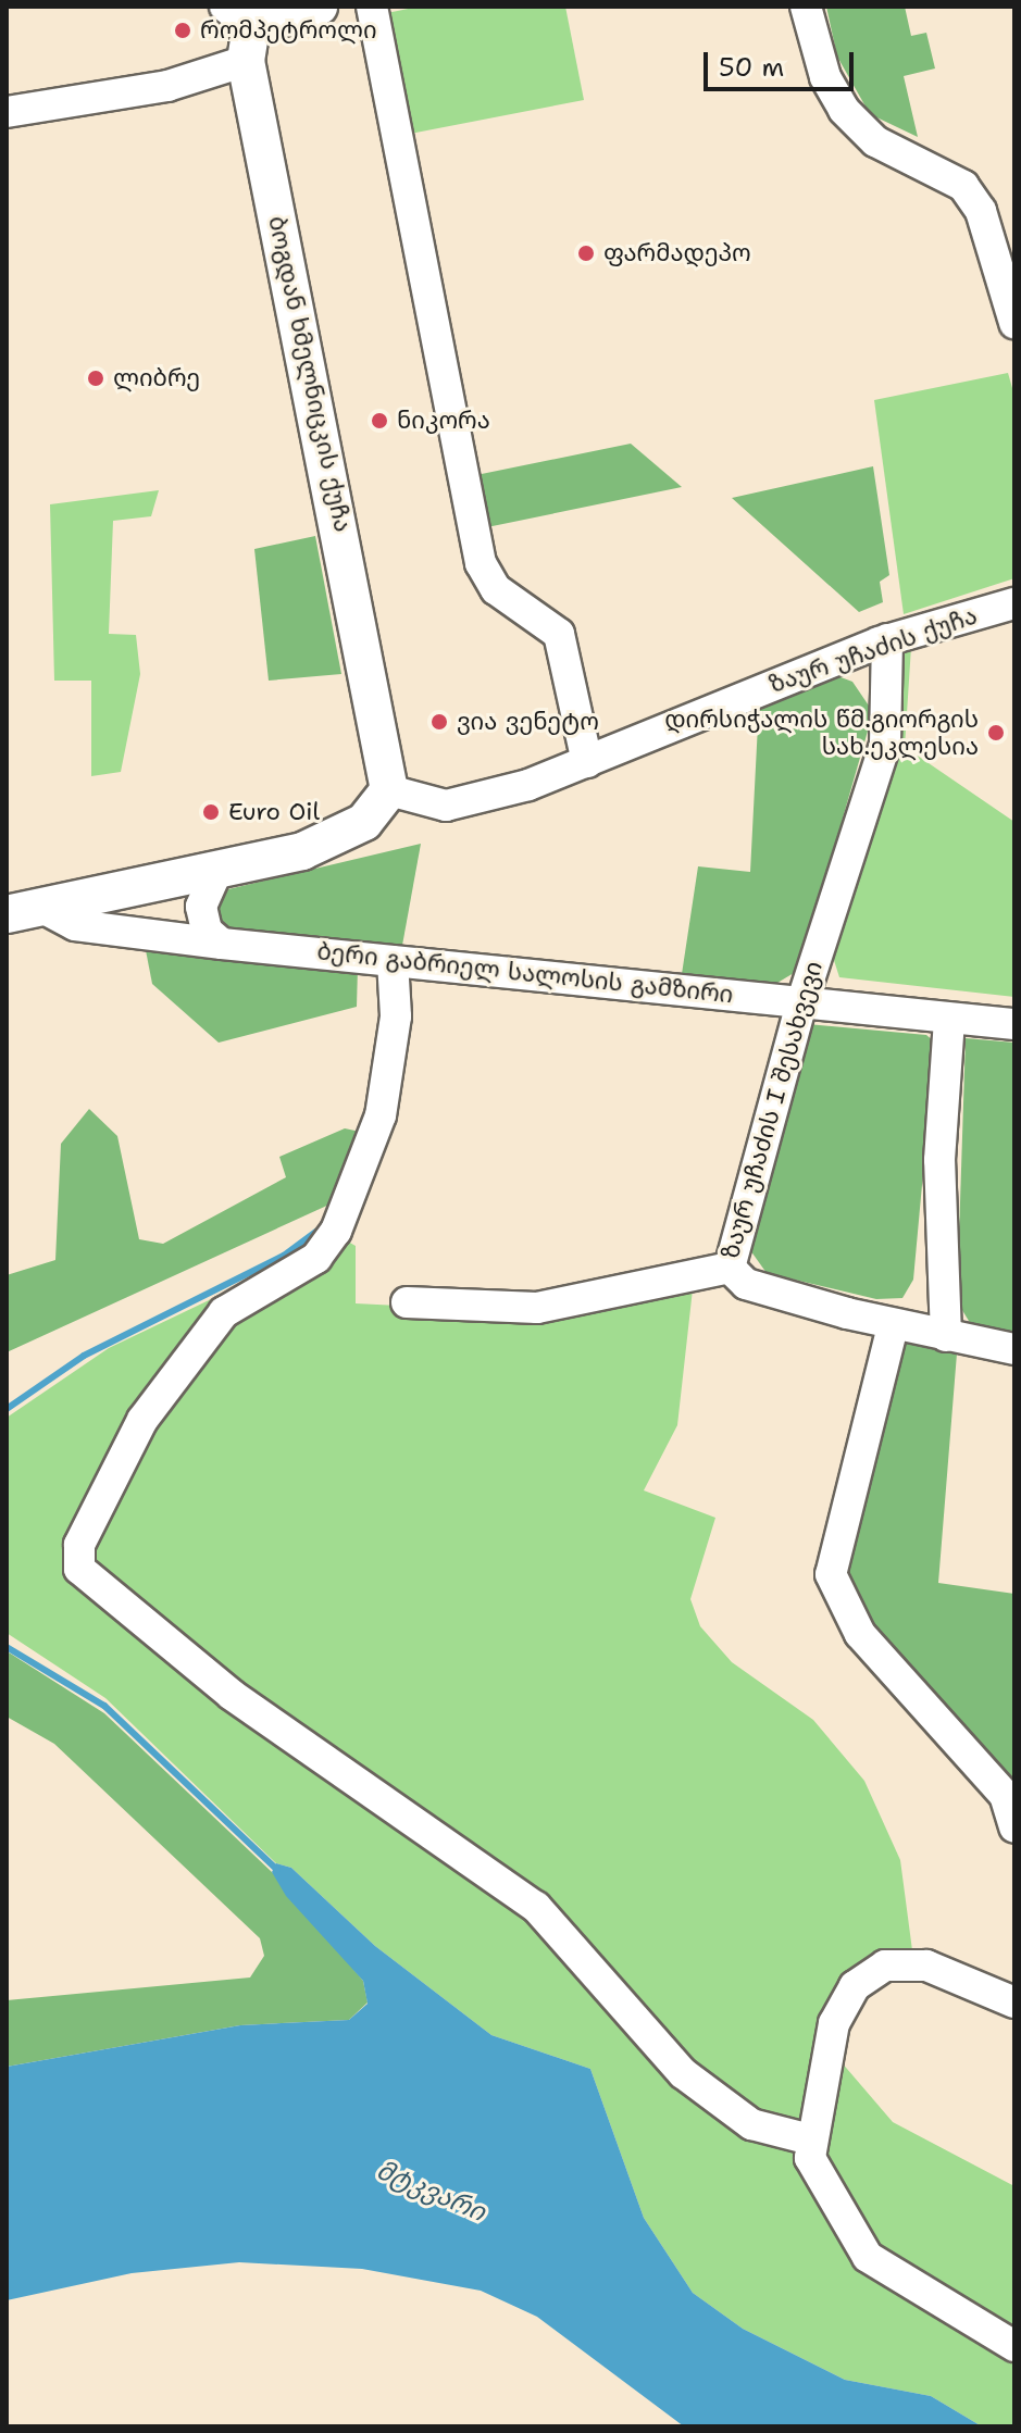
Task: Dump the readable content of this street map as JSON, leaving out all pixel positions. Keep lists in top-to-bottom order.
{
  "streets": {
    "main road": ["ბოგდან ხმელნიცკის ქუჩა", "ბერი გაბრიელ სალოსის გამზირი"],
    "street": ["ზაურ უჩაძის ქუჩა", "ზაურ უჩაძის I შესახვევი"]
  },
  "crossings": [
    ["ბოგდან ხმელნიცკის ქუჩა", "ზაურ უჩაძის ქუჩა"],
    ["ბოგდან ხმელნიცკის ქუჩა", "ბერი გაბრიელ სალოსის გამზირი"],
    ["ზაურ უჩაძის ქუჩა", "ბერი გაბრიელ სალოსის გამზირი"],
    ["ზაურ უჩაძის ქუჩა", "ზაურ უჩაძის I შესახვევი"],
    ["ბერი გაბრიელ სალოსის გამზირი", "ზაურ უჩაძის I შესახვევი"]
  ],
  "water": ["მტკვარი"],
  "places": [
    "რომპეტროლი",
    "ფარმადეპო",
    "ლიბრე",
    "ნიკორა",
    "ვია ვენეტო",
    "დირსიჭალის წმ.გიორგის სახ.ეკლესია",
    "Euro Oil"
  ],
  "scale_bar": "50 m"
}
